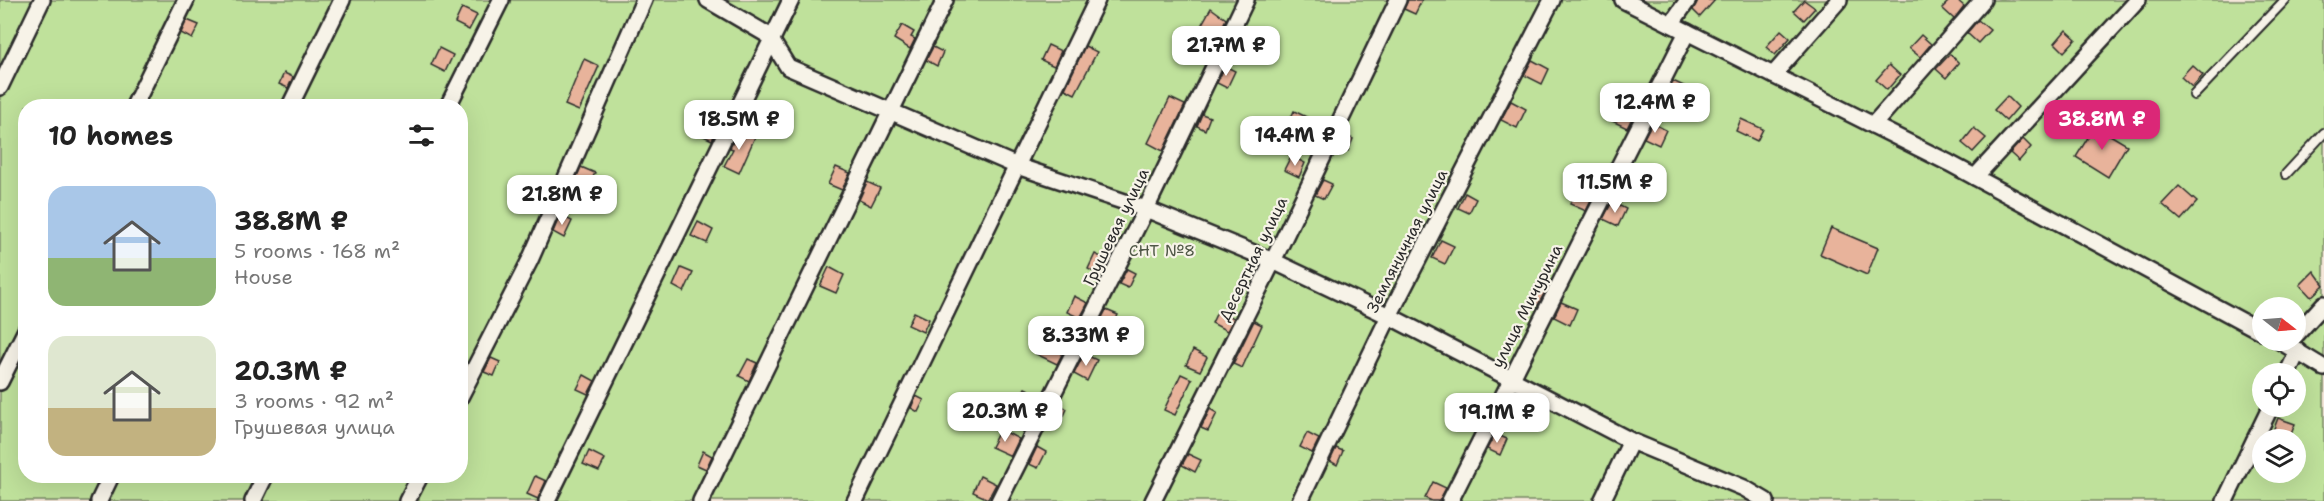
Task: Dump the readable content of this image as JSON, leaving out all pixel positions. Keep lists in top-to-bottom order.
{
  "streets": {
    "street": [
      "Грушевая улица",
      "Земляничная улица",
      "Десертная улица",
      "улица Мичурина"
    ]
  },
  "parks": ["СНТ №8"],
  "north": "right",
  "page": {
    "price": [
      "21.7M ₽",
      "12.4M ₽",
      "18.5M ₽",
      "38.8M ₽",
      "14.4M ₽",
      "11.5M ₽",
      "21.8M ₽",
      "8.33M ₽",
      "20.3M ₽",
      "19.1M ₽"
    ],
    "heading": "10 homes",
    "list": [
      {
        "name": "38.8M ₽",
        "note": "5 rooms · 168 m² · House"
      },
      {
        "name": "20.3M ₽",
        "note": "3 rooms · 92 m² · Грушевая улица"
      }
    ]
  }
}
